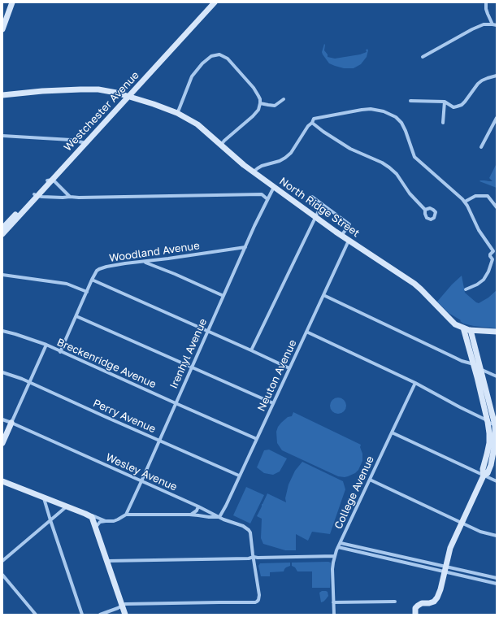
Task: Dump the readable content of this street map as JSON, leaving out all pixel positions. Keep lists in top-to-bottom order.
{
  "streets": {
    "street": [
      "Westchester Avenue",
      "North Ridge Street",
      "Woodland Avenue",
      "Irenhyl Avenue",
      "Breckenridge Avenue",
      "Neuton Avenue",
      "Perry Avenue",
      "Wesley Avenue",
      "College Avenue"
    ]
  },
  "crossings": [
    ["Westchester Avenue", "North Ridge Street"],
    ["North Ridge Street", "Irenhyl Avenue"],
    ["North Ridge Street", "Neuton Avenue"],
    ["Woodland Avenue", "Irenhyl Avenue"],
    ["Woodland Avenue", "Breckenridge Avenue"],
    ["Irenhyl Avenue", "Breckenridge Avenue"],
    ["Irenhyl Avenue", "Perry Avenue"],
    ["Irenhyl Avenue", "Wesley Avenue"],
    ["Breckenridge Avenue", "Neuton Avenue"],
    ["Neuton Avenue", "Perry Avenue"],
    ["Neuton Avenue", "Wesley Avenue"]
  ]
}
